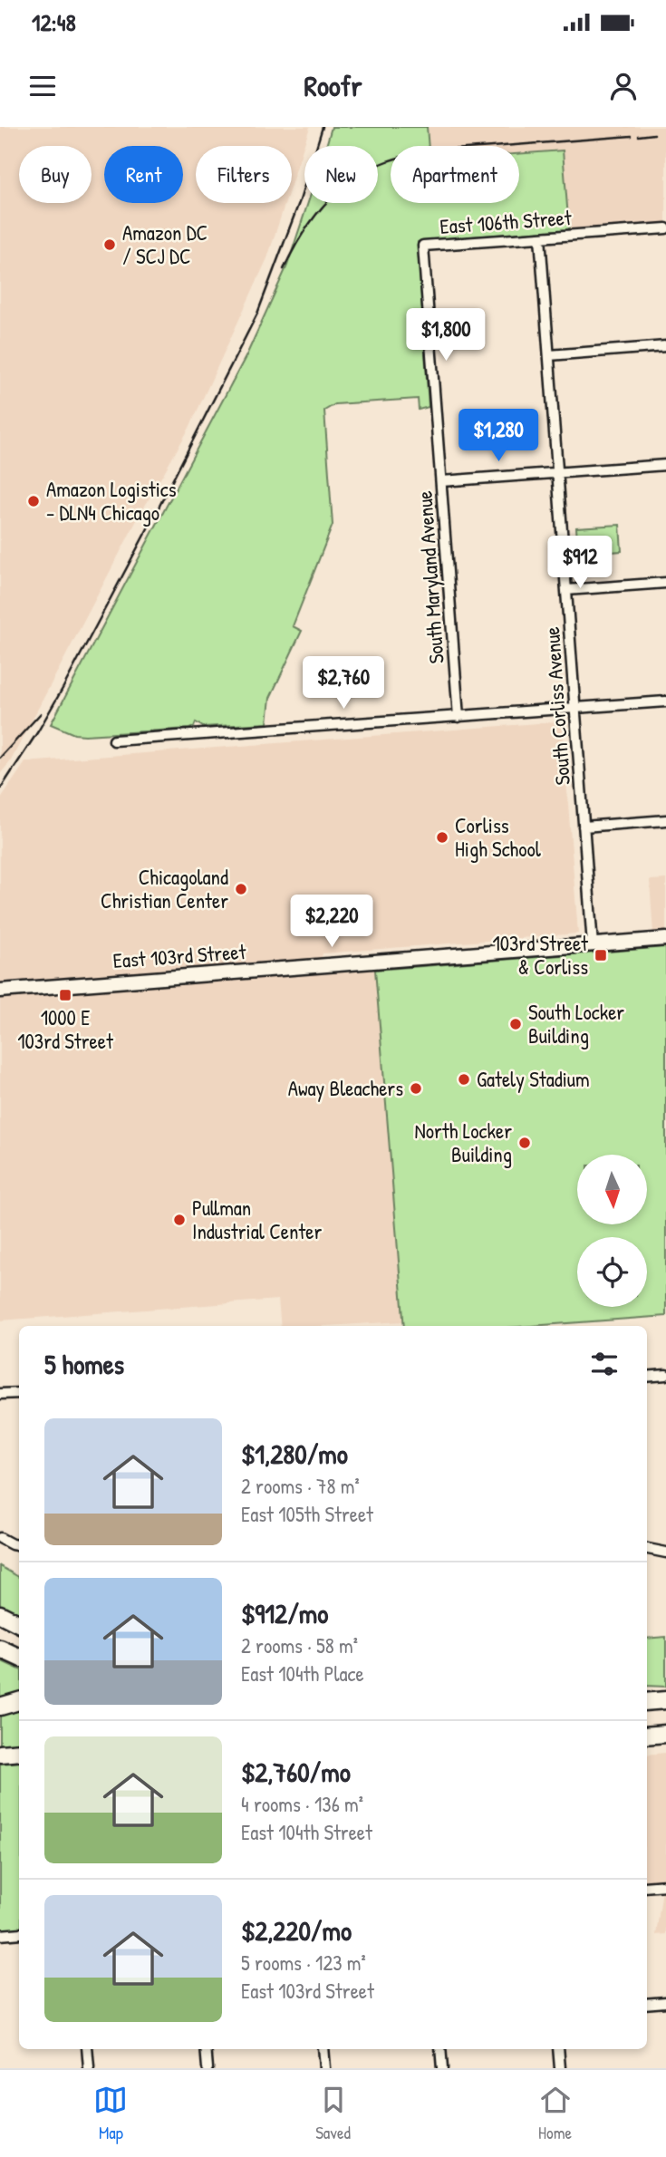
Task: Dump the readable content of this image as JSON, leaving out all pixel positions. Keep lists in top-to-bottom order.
{
  "streets": {
    "main road": ["East 103rd Street"],
    "street": ["East 106th Street", "South Maryland Avenue", "South Corliss Avenue"]
  },
  "crossings": [
    ["East 106th Street", "South Maryland Avenue"],
    ["East 106th Street", "South Corliss Avenue"],
    ["South Corliss Avenue", "East 103rd Street"]
  ],
  "places": {
    "other": [
      "Amazon DC / SCJ DC",
      "Amazon Logistics - DLN4 Chicago",
      "Corliss High School",
      "Chicagoland Christian Center",
      "South Locker Building",
      "Gately Stadium",
      "Away Bleachers",
      "North Locker Building",
      "Pullman Industrial Center"
    ],
    "transit": ["103rd Street & Corliss", "1000 E 103rd Street"]
  },
  "north": "bottom",
  "page": {
    "status": "12:48",
    "header": "Roofr",
    "chip": [
      "Buy",
      "Rent",
      "Filters",
      "New",
      "Apartment"
    ],
    "price": [
      "$1,800",
      "$1,280",
      "$912",
      "$2,760",
      "$2,220"
    ],
    "heading": "5 homes",
    "list": [
      {
        "name": "$1,280/mo",
        "note": "2 rooms · 78 m² · East 105th Street"
      },
      {
        "name": "$912/mo",
        "note": "2 rooms · 58 m² · East 104th Place"
      },
      {
        "name": "$2,760/mo",
        "note": "4 rooms · 136 m² · East 104th Street"
      },
      {
        "name": "$2,220/mo",
        "note": "5 rooms · 123 m² · East 103rd Street"
      }
    ],
    "tabs": ["Map", "Saved", "Home"]
  }
}
